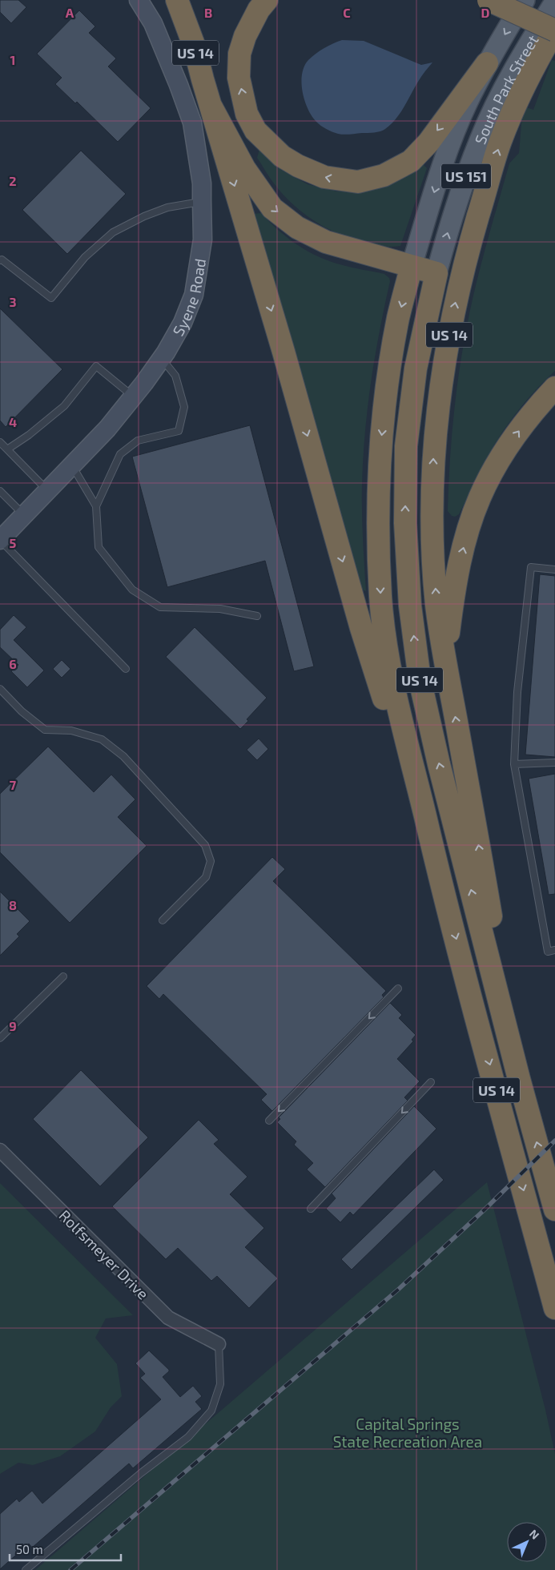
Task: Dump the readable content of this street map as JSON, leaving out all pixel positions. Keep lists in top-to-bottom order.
{
  "streets": {
    "highway": ["US 14"],
    "main road": ["South Park Street", "US 151"],
    "street": ["Syene Road", "Rolfsmeyer Drive"]
  },
  "crossings": [
    ["US 14", "South Park Street"]
  ],
  "parks": ["Capital Springs State Recreation Area"],
  "scale_bar": "50 m",
  "north": "top right",
  "grid": {
    "columns": [
      "A",
      "B",
      "C",
      "D"
    ],
    "rows": [
      "1",
      "2",
      "3",
      "4",
      "5",
      "6",
      "7",
      "8",
      "9"
    ]
  }
}
